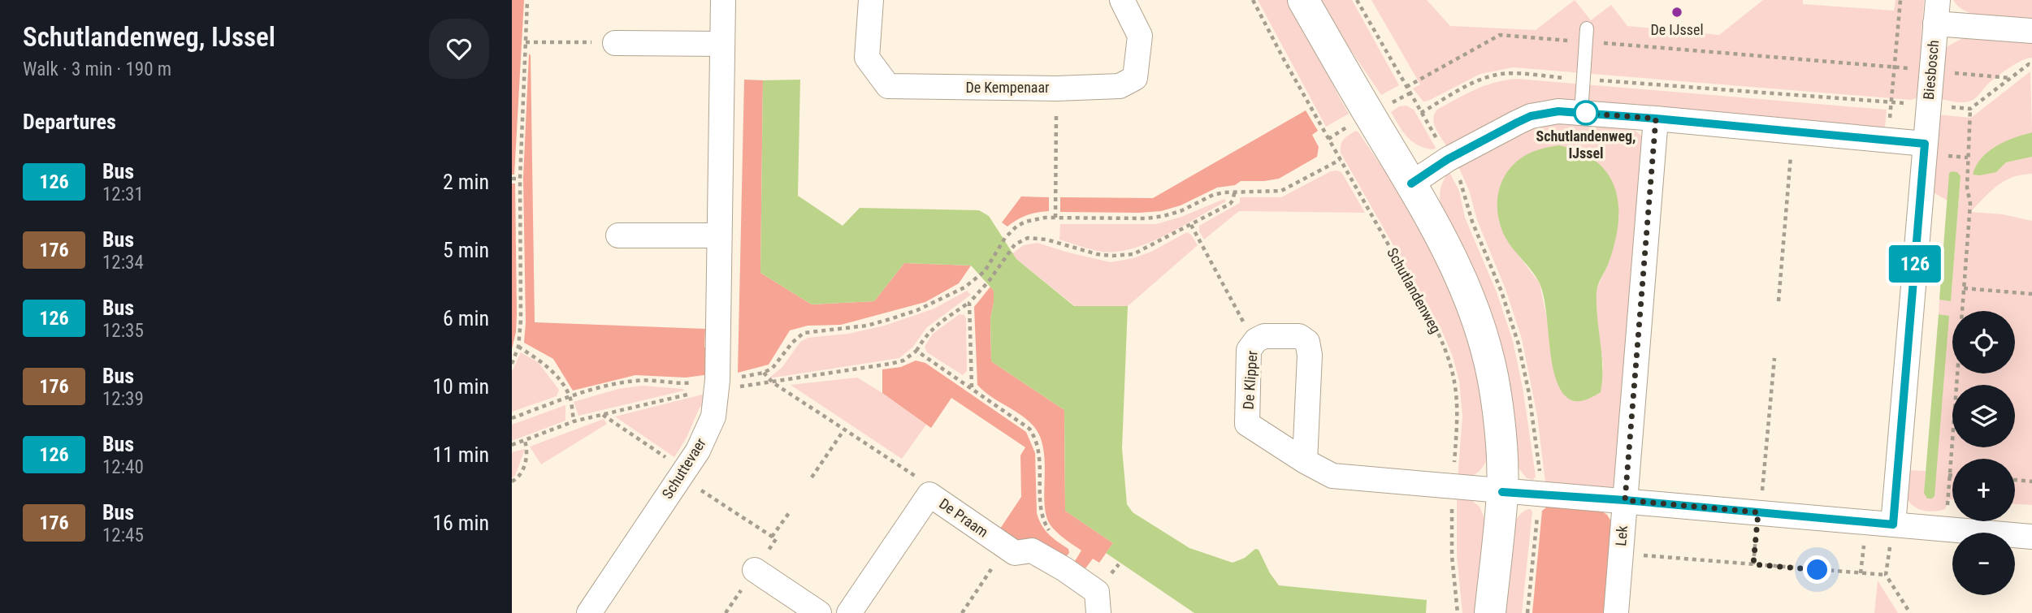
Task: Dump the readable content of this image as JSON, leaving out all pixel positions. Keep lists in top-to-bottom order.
{
  "streets": {
    "street": [
      "Biesbosch",
      "De Kempenaar",
      "De Klipper",
      "Schuttevaer",
      "De Praam",
      "Lek"
    ],
    "path": ["Schutlandenweg"]
  },
  "crossings": [
    ["Schutlandenweg", "De Klipper"]
  ],
  "places": ["De IJssel", "Schutlandenweg, IJssel"],
  "lines": ["bus line 126"],
  "page": {
    "heading": [
      ["Schutlandenweg, IJssel", "Walk · 3 min · 190 m"],
      "Departures"
    ],
    "on_map": "126",
    "list": [
      {
        "mark": "126",
        "name": "Bus",
        "note": "12:31",
        "value": "2 min"
      },
      {
        "mark": "176",
        "name": "Bus",
        "note": "12:34",
        "value": "5 min"
      },
      {
        "mark": "126",
        "name": "Bus",
        "note": "12:35",
        "value": "6 min"
      },
      {
        "mark": "176",
        "name": "Bus",
        "note": "12:39",
        "value": "10 min"
      },
      {
        "mark": "126",
        "name": "Bus",
        "note": "12:40",
        "value": "11 min"
      },
      {
        "mark": "176",
        "name": "Bus",
        "note": "12:45",
        "value": "16 min"
      }
    ],
    "map_buttons": ["+", "−"]
  }
}
